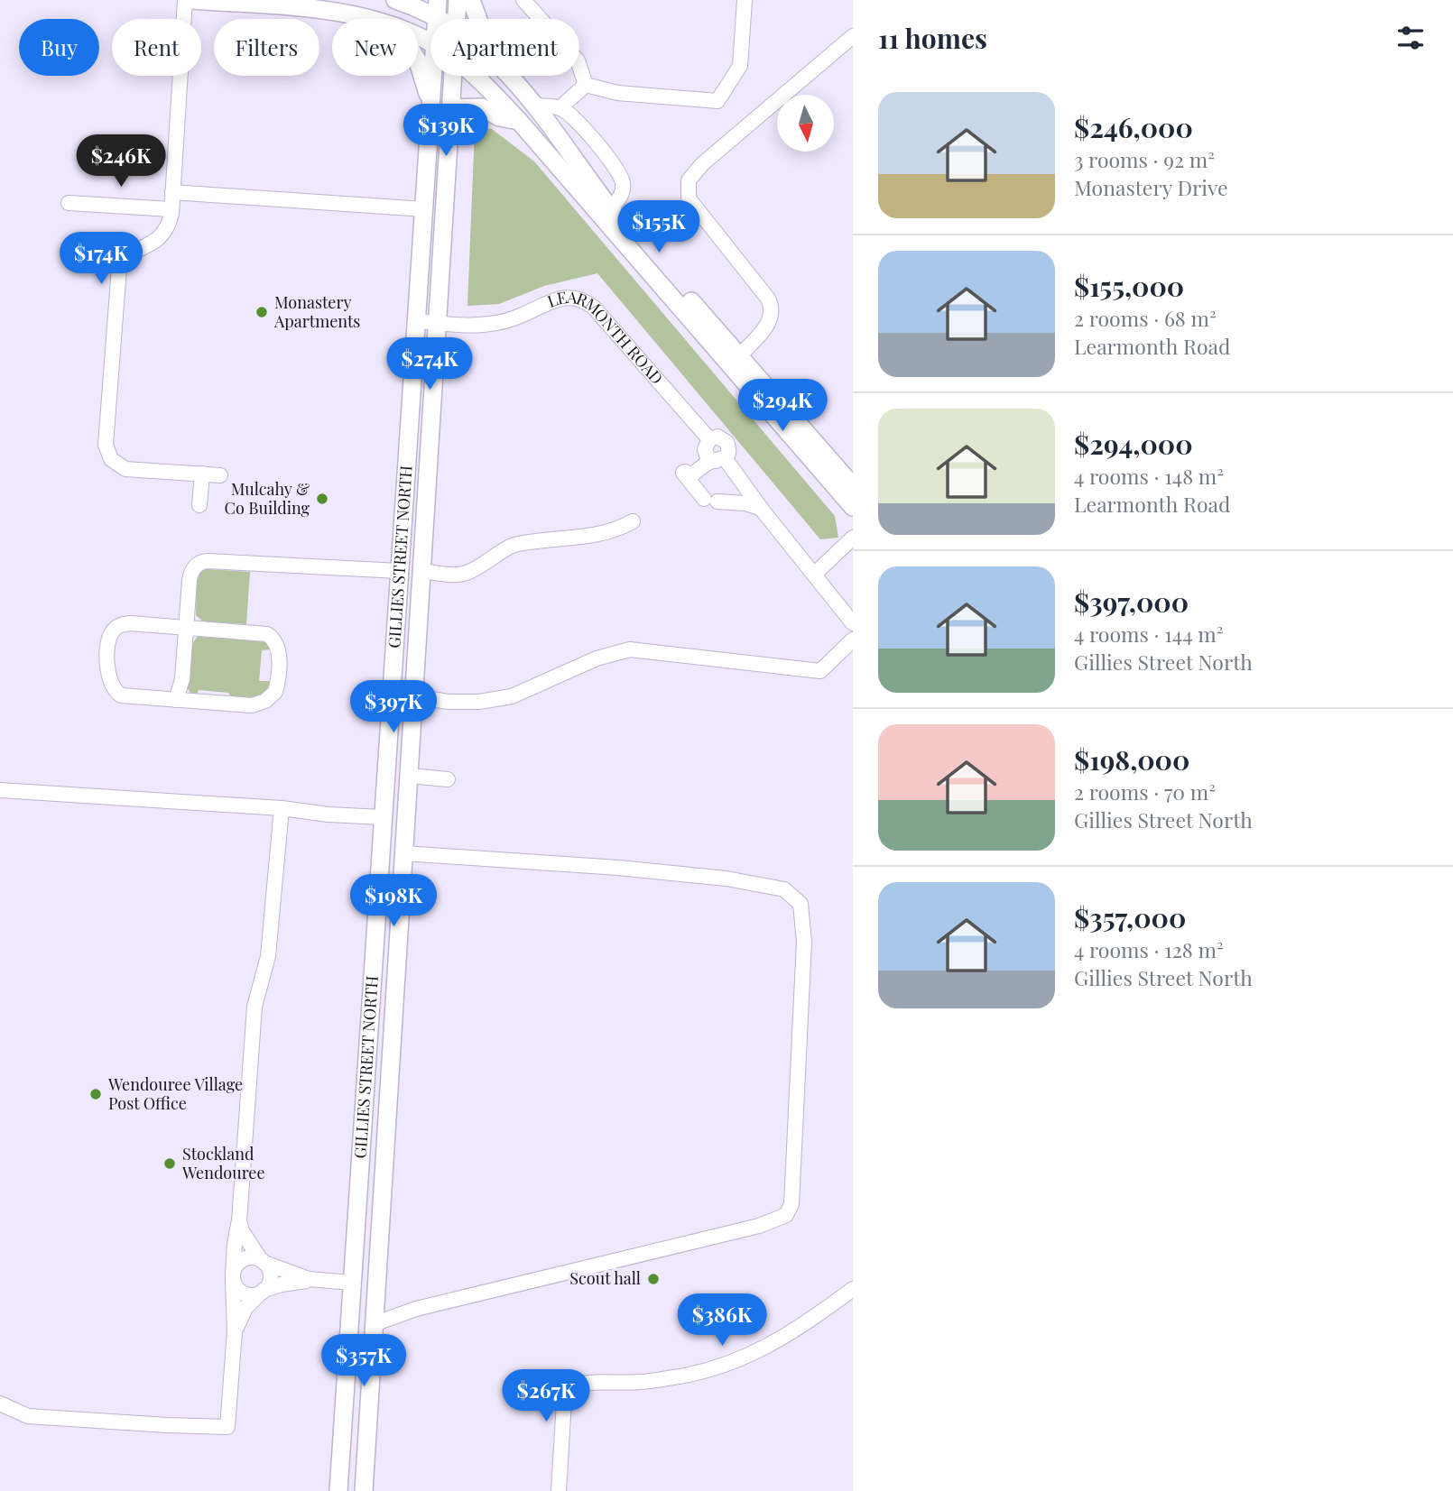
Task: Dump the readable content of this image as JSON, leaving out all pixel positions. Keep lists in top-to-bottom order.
{
  "streets": {
    "main road": ["GILLIES STREET NORTH"],
    "street": ["LEARMONTH ROAD"]
  },
  "crossings": [
    ["LEARMONTH ROAD", "GILLIES STREET NORTH"]
  ],
  "places": [
    "Monastery Apartments",
    "Mulcahy & Co Building",
    "Wendouree Village Post Office",
    "Stockland Wendouree",
    "Scout hall"
  ],
  "north": "bottom",
  "page": {
    "heading": "11 homes",
    "chip": [
      "Buy",
      "Rent",
      "Filters",
      "New",
      "Apartment"
    ],
    "list": [
      {
        "name": "$246,000",
        "note": "3 rooms · 92 m² · Monastery Drive"
      },
      {
        "name": "$155,000",
        "note": "2 rooms · 68 m² · Learmonth Road"
      },
      {
        "name": "$294,000",
        "note": "4 rooms · 148 m² · Learmonth Road"
      },
      {
        "name": "$397,000",
        "note": "4 rooms · 144 m² · Gillies Street North"
      },
      {
        "name": "$198,000",
        "note": "2 rooms · 70 m² · Gillies Street North"
      },
      {
        "name": "$357,000",
        "note": "4 rooms · 128 m² · Gillies Street North"
      }
    ],
    "price": [
      "$139K",
      "$246K",
      "$155K",
      "$174K",
      "$274K",
      "$294K",
      "$397K",
      "$198K",
      "$386K",
      "$357K",
      "$267K"
    ]
  }
}
